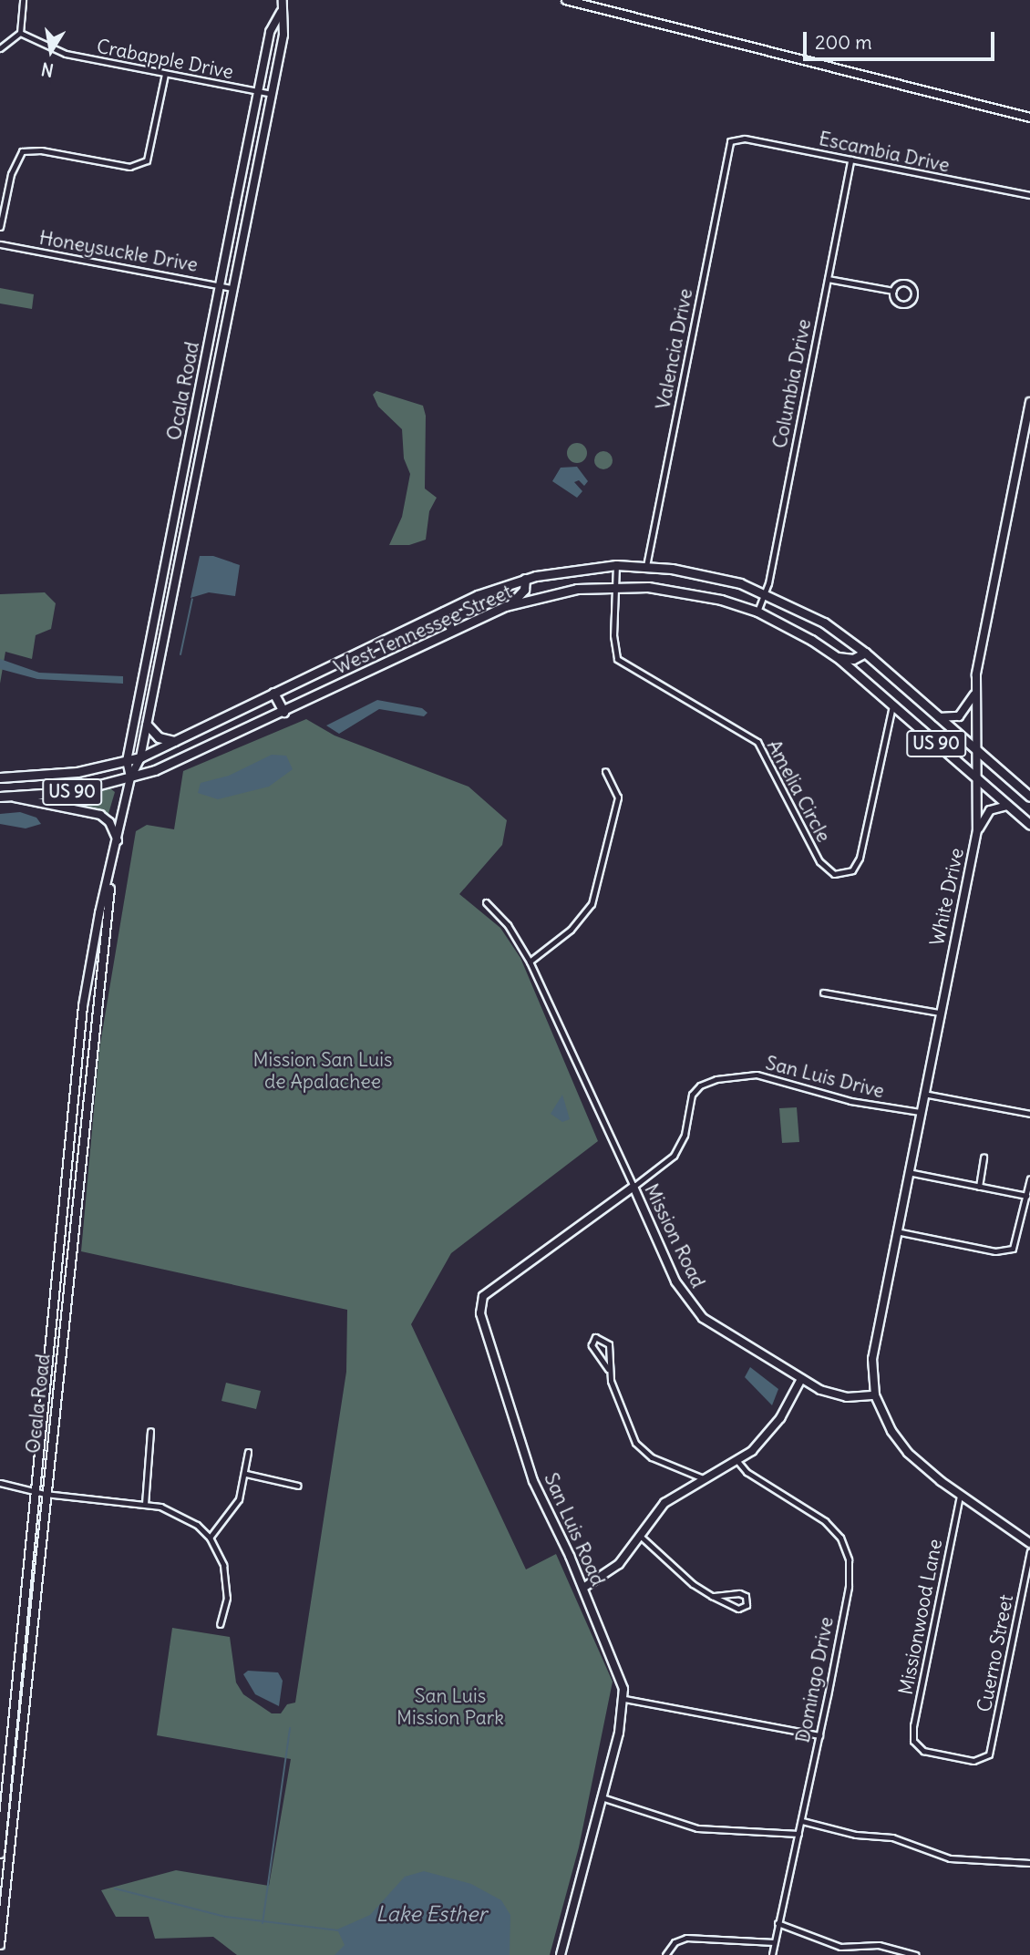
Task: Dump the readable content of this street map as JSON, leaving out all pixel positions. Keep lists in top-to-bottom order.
{
  "streets": {
    "main road": [
      "Ocala Road",
      "West Tennessee Street",
      "US 90",
      "White Drive",
      "Mission Road",
      "San Luis Road"
    ],
    "street": [
      "Crabapple Drive",
      "Escambia Drive",
      "Honeysuckle Drive",
      "Valencia Drive",
      "Columbia Drive",
      "Amelia Circle",
      "San Luis Drive",
      "Missionwood Lane",
      "Cuerno Street",
      "Domingo Drive"
    ]
  },
  "crossings": [
    ["Crabapple Drive", "Ocala Road"],
    ["Escambia Drive", "Valencia Drive"],
    ["Escambia Drive", "Columbia Drive"],
    ["Honeysuckle Drive", "Ocala Road"],
    ["Valencia Drive", "West Tennessee Street"],
    ["Columbia Drive", "West Tennessee Street"],
    ["Ocala Road", "West Tennessee Street"],
    ["West Tennessee Street", "Amelia Circle"],
    ["West Tennessee Street", "White Drive"],
    ["White Drive", "San Luis Drive"],
    ["White Drive", "Mission Road"],
    ["San Luis Drive", "Mission Road"],
    ["San Luis Drive", "San Luis Road"],
    ["Mission Road", "San Luis Road"],
    ["Missionwood Lane", "Cuerno Street"]
  ],
  "water": ["Lake Esther"],
  "parks": ["Mission San Luis de Apalachee", "San Luis Mission Park"],
  "scale_bar": "200 m",
  "north": "bottom"
}
